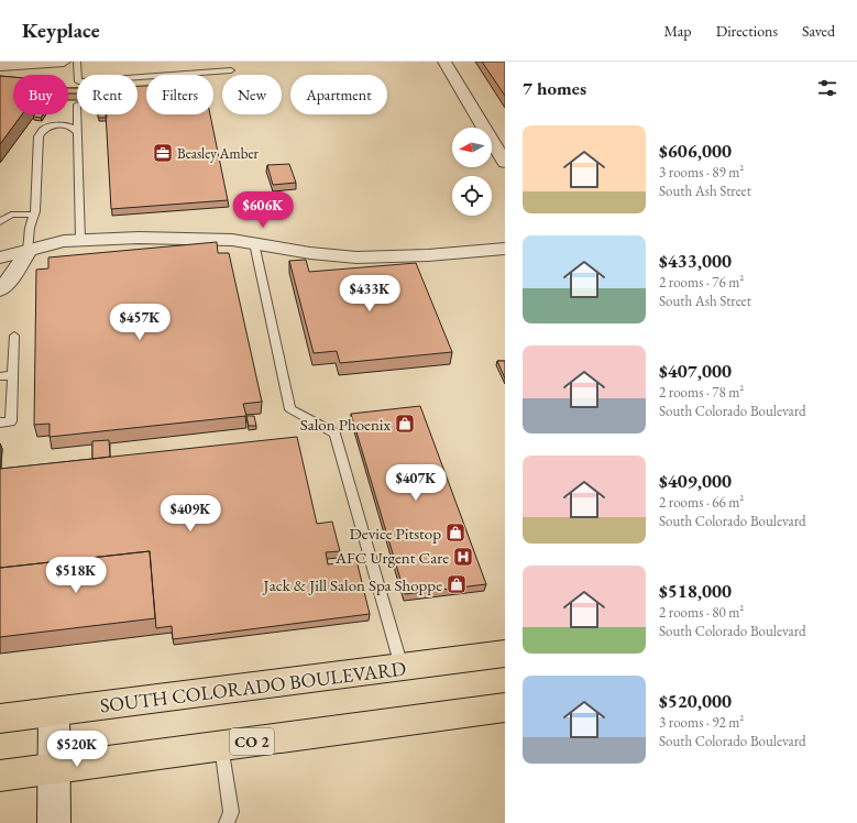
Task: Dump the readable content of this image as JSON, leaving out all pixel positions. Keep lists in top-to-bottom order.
{
  "streets": {
    "main road": ["SOUTH COLORADO BOULEVARD", "CO 2"]
  },
  "places": {
    "office": ["Beasley Amber"],
    "shop": ["Salon Phoenix", "Device Pitstop", "Jack & Jill Salon Spa Shoppe"],
    "hospital": ["AFC Urgent Care"]
  },
  "north": "left",
  "page": {
    "header": "Keyplace",
    "nav": ["Map", "Directions", "Saved"],
    "heading": "7 homes",
    "chip": [
      "Buy",
      "Rent",
      "Filters",
      "New",
      "Apartment"
    ],
    "list": [
      {
        "name": "$606,000",
        "note": "3 rooms · 89 m² · South Ash Street"
      },
      {
        "name": "$433,000",
        "note": "2 rooms · 76 m² · South Ash Street"
      },
      {
        "name": "$407,000",
        "note": "2 rooms · 78 m² · South Colorado Boulevard"
      },
      {
        "name": "$409,000",
        "note": "2 rooms · 66 m² · South Colorado Boulevard"
      },
      {
        "name": "$518,000",
        "note": "2 rooms · 80 m² · South Colorado Boulevard"
      },
      {
        "name": "$520,000",
        "note": "3 rooms · 92 m² · South Colorado Boulevard"
      }
    ],
    "price": [
      "$606K",
      "$433K",
      "$457K",
      "$407K",
      "$409K",
      "$518K",
      "$520K"
    ]
  }
}
